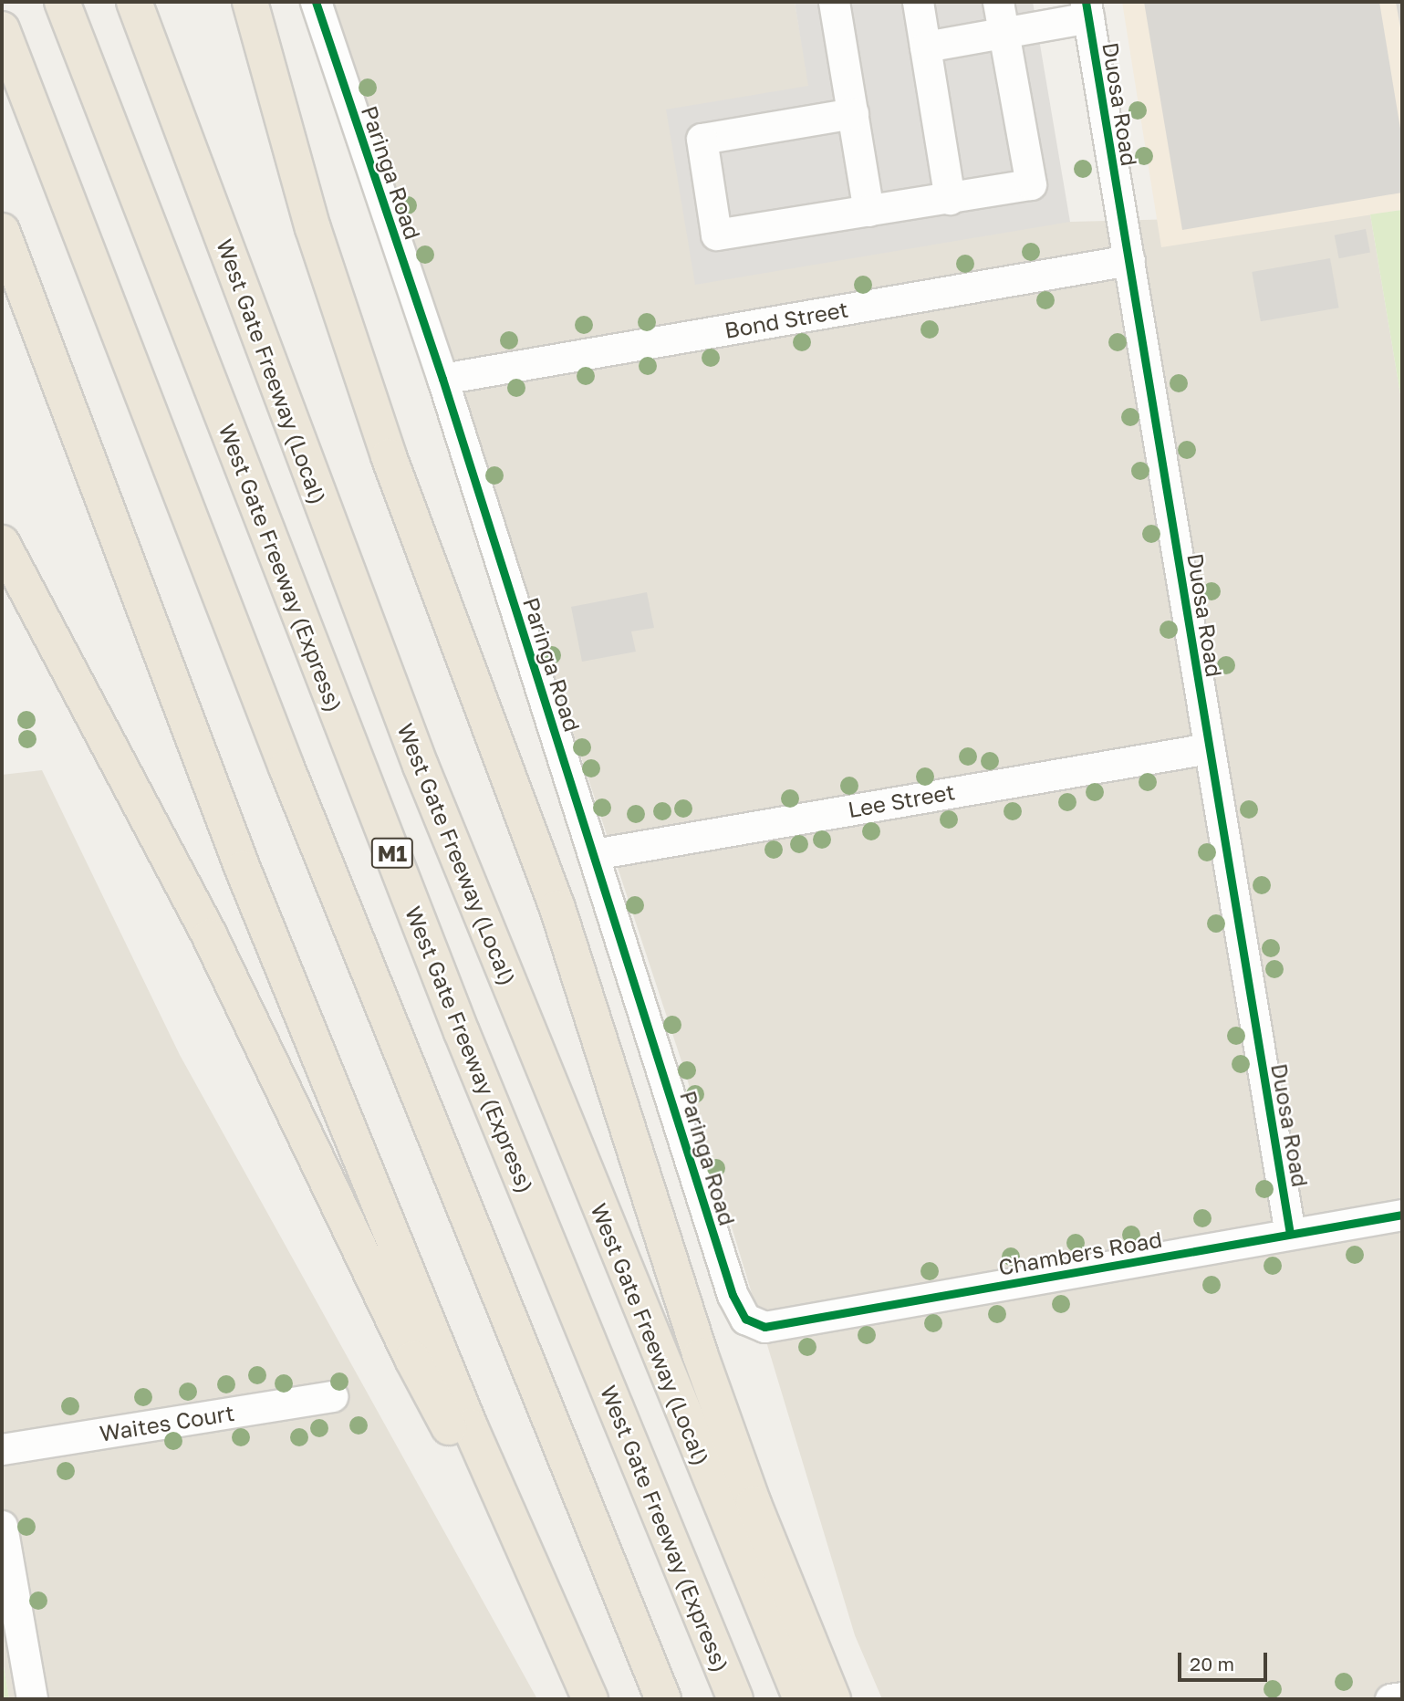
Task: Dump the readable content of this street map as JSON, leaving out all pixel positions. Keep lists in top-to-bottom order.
{
  "streets": {
    "highway": ["West Gate Freeway (Local)", "West Gate Freeway (Express)", "M1"],
    "street": [
      "Duosa Road",
      "Paringa Road",
      "Bond Street",
      "Lee Street",
      "Chambers Road",
      "Waites Court"
    ]
  },
  "crossings": [
    ["Duosa Road", "Bond Street"],
    ["Duosa Road", "Lee Street"],
    ["Duosa Road", "Chambers Road"],
    ["Paringa Road", "Bond Street"],
    ["Paringa Road", "Lee Street"],
    ["Paringa Road", "Chambers Road"]
  ],
  "scale_bar": "20 m"
}
